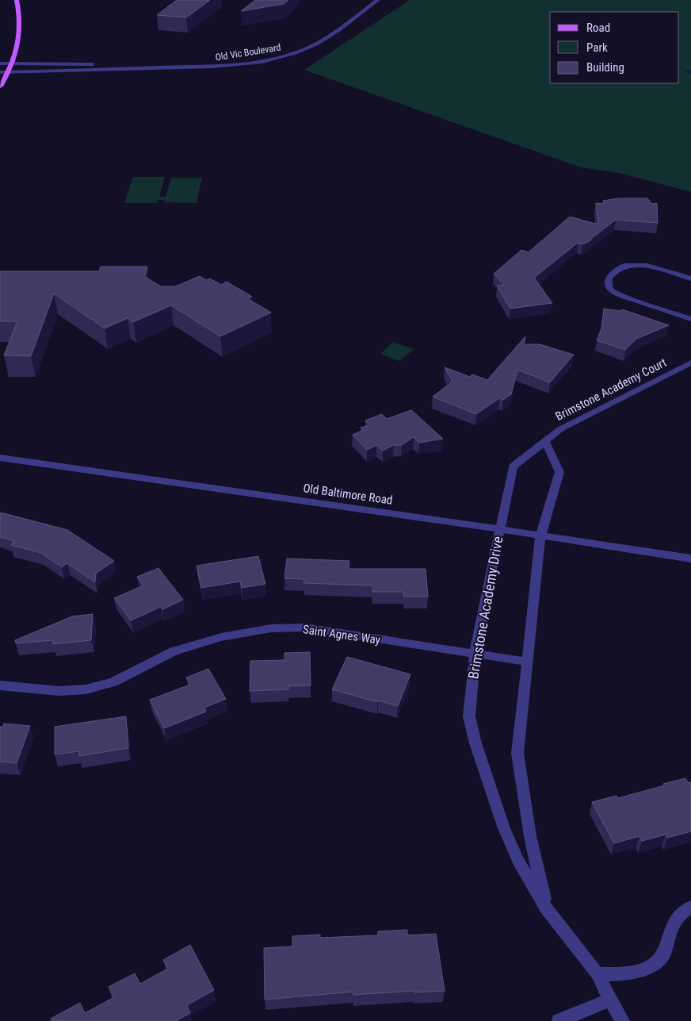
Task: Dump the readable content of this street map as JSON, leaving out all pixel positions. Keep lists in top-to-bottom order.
{
  "streets": {
    "street": [
      "Old Vic Boulevard",
      "Brimstone Academy Court",
      "Old Baltimore Road",
      "Brimstone Academy Drive",
      "Saint Agnes Way"
    ]
  },
  "crossings": [
    ["Brimstone Academy Court", "Old Baltimore Road"],
    ["Brimstone Academy Court", "Brimstone Academy Drive"],
    ["Old Baltimore Road", "Brimstone Academy Drive"],
    ["Brimstone Academy Drive", "Saint Agnes Way"]
  ],
  "legend": ["Road", "Park", "Building"]
}
